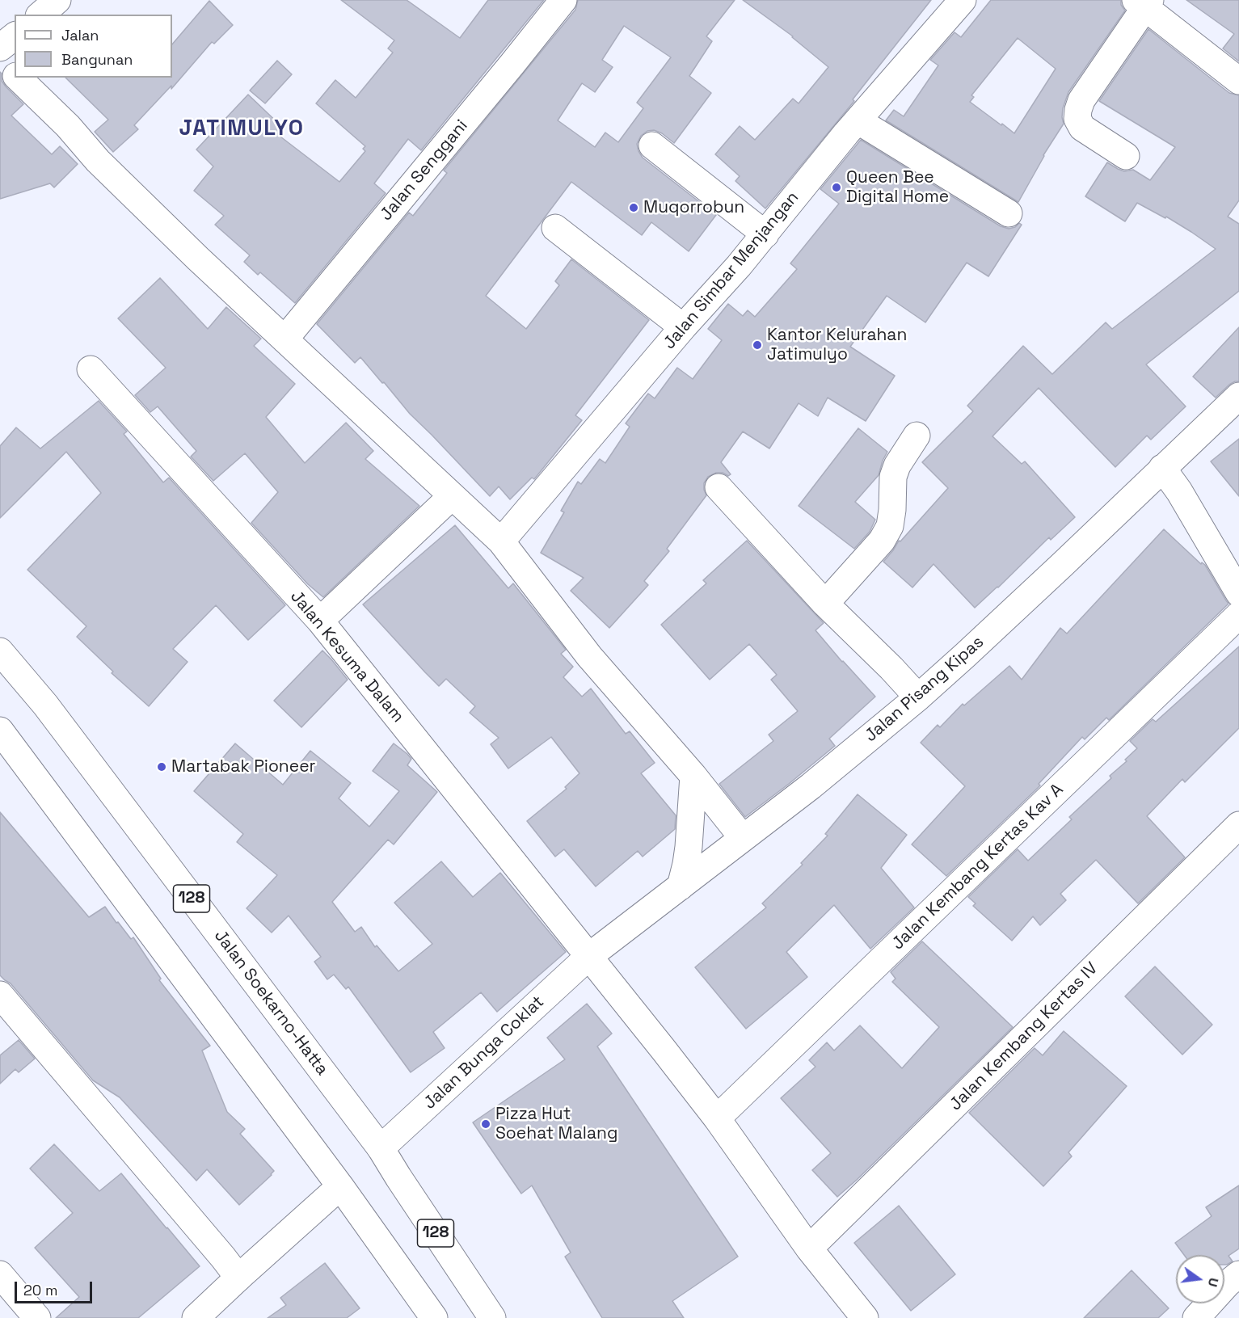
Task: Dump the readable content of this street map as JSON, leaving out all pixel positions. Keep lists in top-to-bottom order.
{
  "streets": {
    "street": [
      "Jalan Senggani",
      "Jalan Simbar Menjangan",
      "Jalan Kesuma Dalam",
      "Jalan Pisang Kipas",
      "Jalan Kembang Kertas Kav A",
      "128",
      "Jalan Soekarno-Hatta",
      "Jalan Kembang Kertas IV",
      "Jalan Bunga Coklat"
    ]
  },
  "crossings": [
    ["Jalan Kesuma Dalam", "Jalan Pisang Kipas"],
    ["Jalan Kesuma Dalam", "Jalan Kembang Kertas Kav A"],
    ["Jalan Kesuma Dalam", "Jalan Kembang Kertas IV"],
    ["Jalan Kesuma Dalam", "Jalan Bunga Coklat"],
    ["Jalan Pisang Kipas", "Jalan Bunga Coklat"],
    ["Jalan Soekarno-Hatta", "Jalan Bunga Coklat"]
  ],
  "districts": ["JATIMULYO"],
  "places": [
    "Queen Bee Digital Home",
    "Muqorrobun",
    "Kantor Kelurahan Jatimulyo",
    "Martabak Pioneer",
    "Pizza Hut Soehat Malang"
  ],
  "legend": ["Jalan", "Bangunan"],
  "scale_bar": "20 m",
  "north": "right"
}
